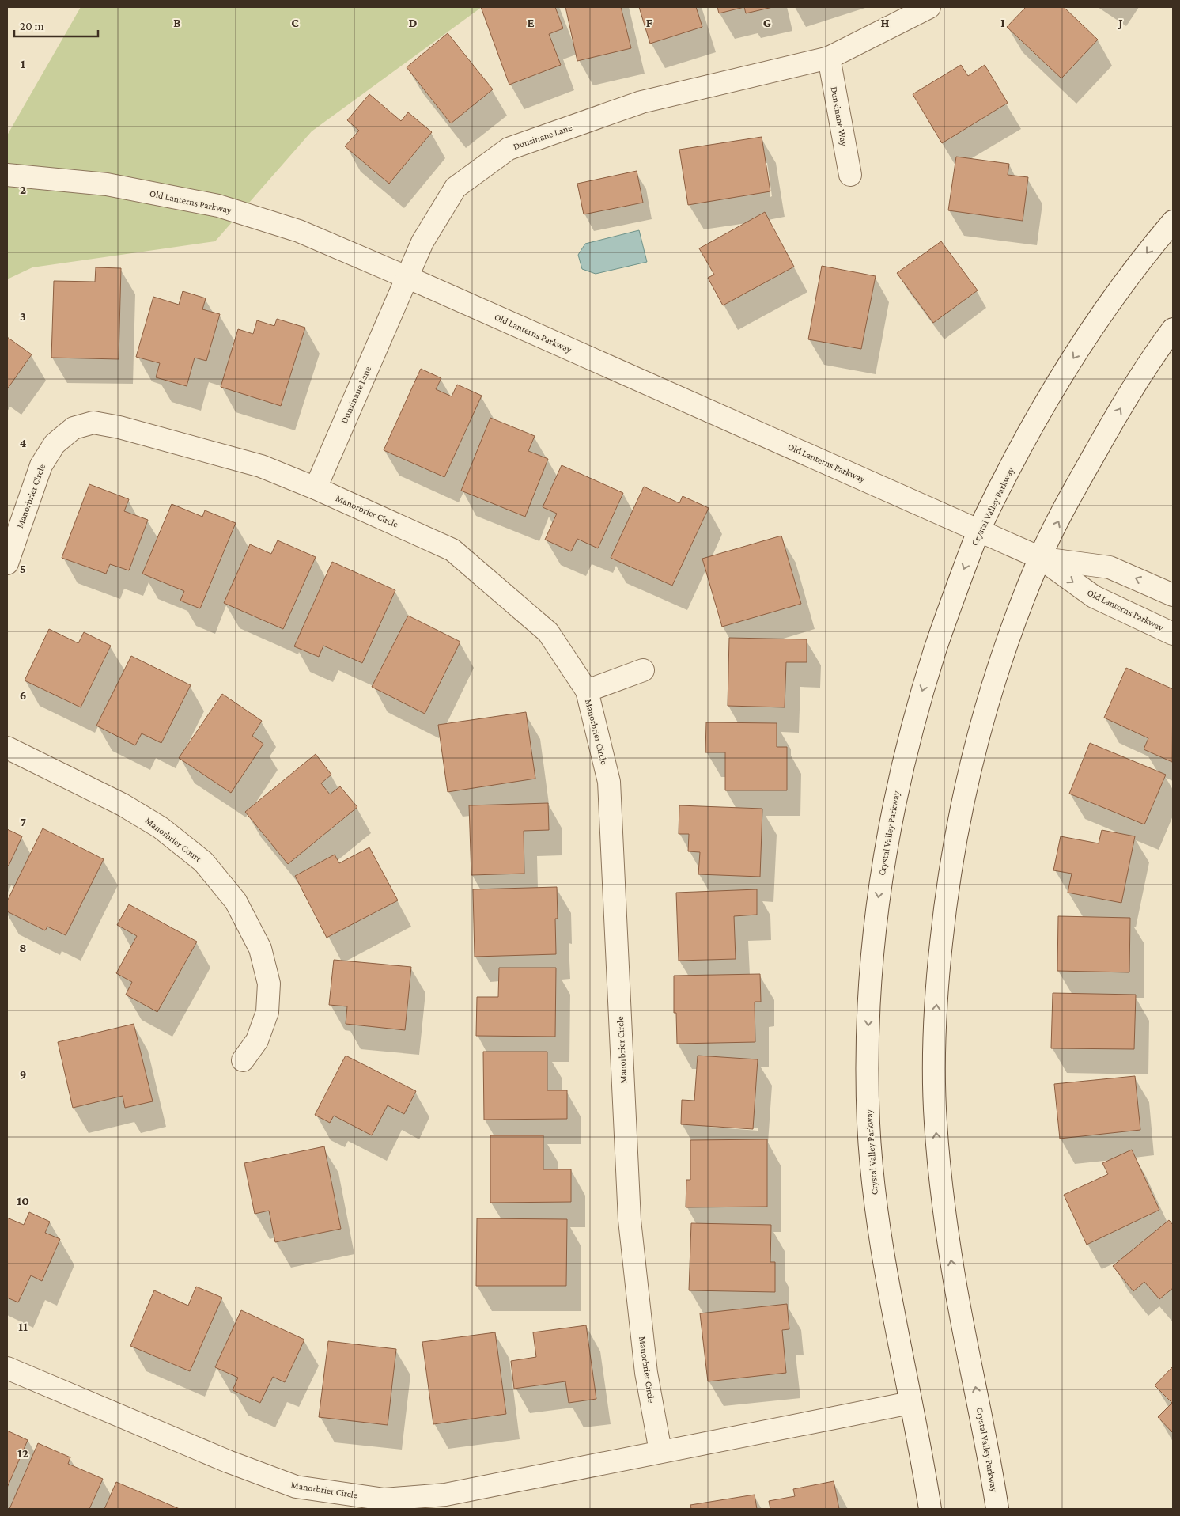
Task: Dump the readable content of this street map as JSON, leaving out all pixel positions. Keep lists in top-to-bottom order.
{
  "streets": {
    "street": [
      "Dunsinane Way",
      "Dunsinane Lane",
      "Old Lanterns Parkway",
      "Manorbrier Circle",
      "Crystal Valley Parkway",
      "Manorbrier Court"
    ]
  },
  "crossings": [
    ["Dunsinane Way", "Dunsinane Lane"],
    ["Dunsinane Lane", "Old Lanterns Parkway"],
    ["Dunsinane Lane", "Manorbrier Circle"],
    ["Old Lanterns Parkway", "Crystal Valley Parkway"],
    ["Manorbrier Circle", "Crystal Valley Parkway"]
  ],
  "scale_bar": "20 m",
  "grid": {
    "columns": [
      "B",
      "C",
      "D",
      "E",
      "F",
      "G",
      "H",
      "I",
      "J"
    ],
    "rows": [
      "1",
      "2",
      "3",
      "4",
      "5",
      "6",
      "7",
      "8",
      "9",
      "10",
      "11",
      "12"
    ]
  }
}
